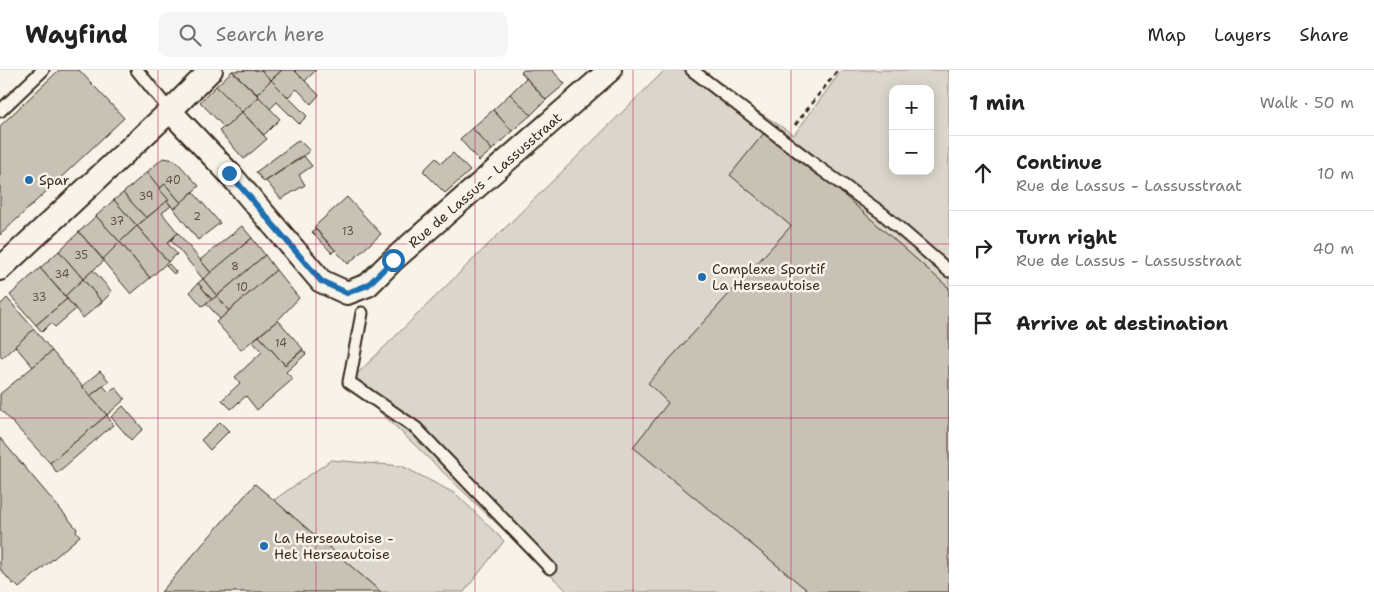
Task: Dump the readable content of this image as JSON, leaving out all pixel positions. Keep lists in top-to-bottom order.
{
  "streets": {
    "street": ["Rue de Lassus - Lassusstraat"]
  },
  "places": ["Spar", "Complexe Sportif La Herseautoise", "La Herseautoise - Het Herseautoise"],
  "house_numbers": [
    "40",
    "39",
    "2",
    "37",
    "13",
    "35",
    "8",
    "34",
    "10",
    "33",
    "14"
  ],
  "page": {
    "header": "Wayfind",
    "search": "Search here",
    "nav": ["Map", "Layers", "Share"],
    "heading": ["1 min", "Walk · 50 m"],
    "map_buttons": ["+", "−"],
    "list": [
      ["Continue", "Rue de Lassus - Lassusstraat", "10 m"],
      ["Turn right", "Rue de Lassus - Lassusstraat", "40 m"],
      "Arrive at destination"
    ]
  }
}
